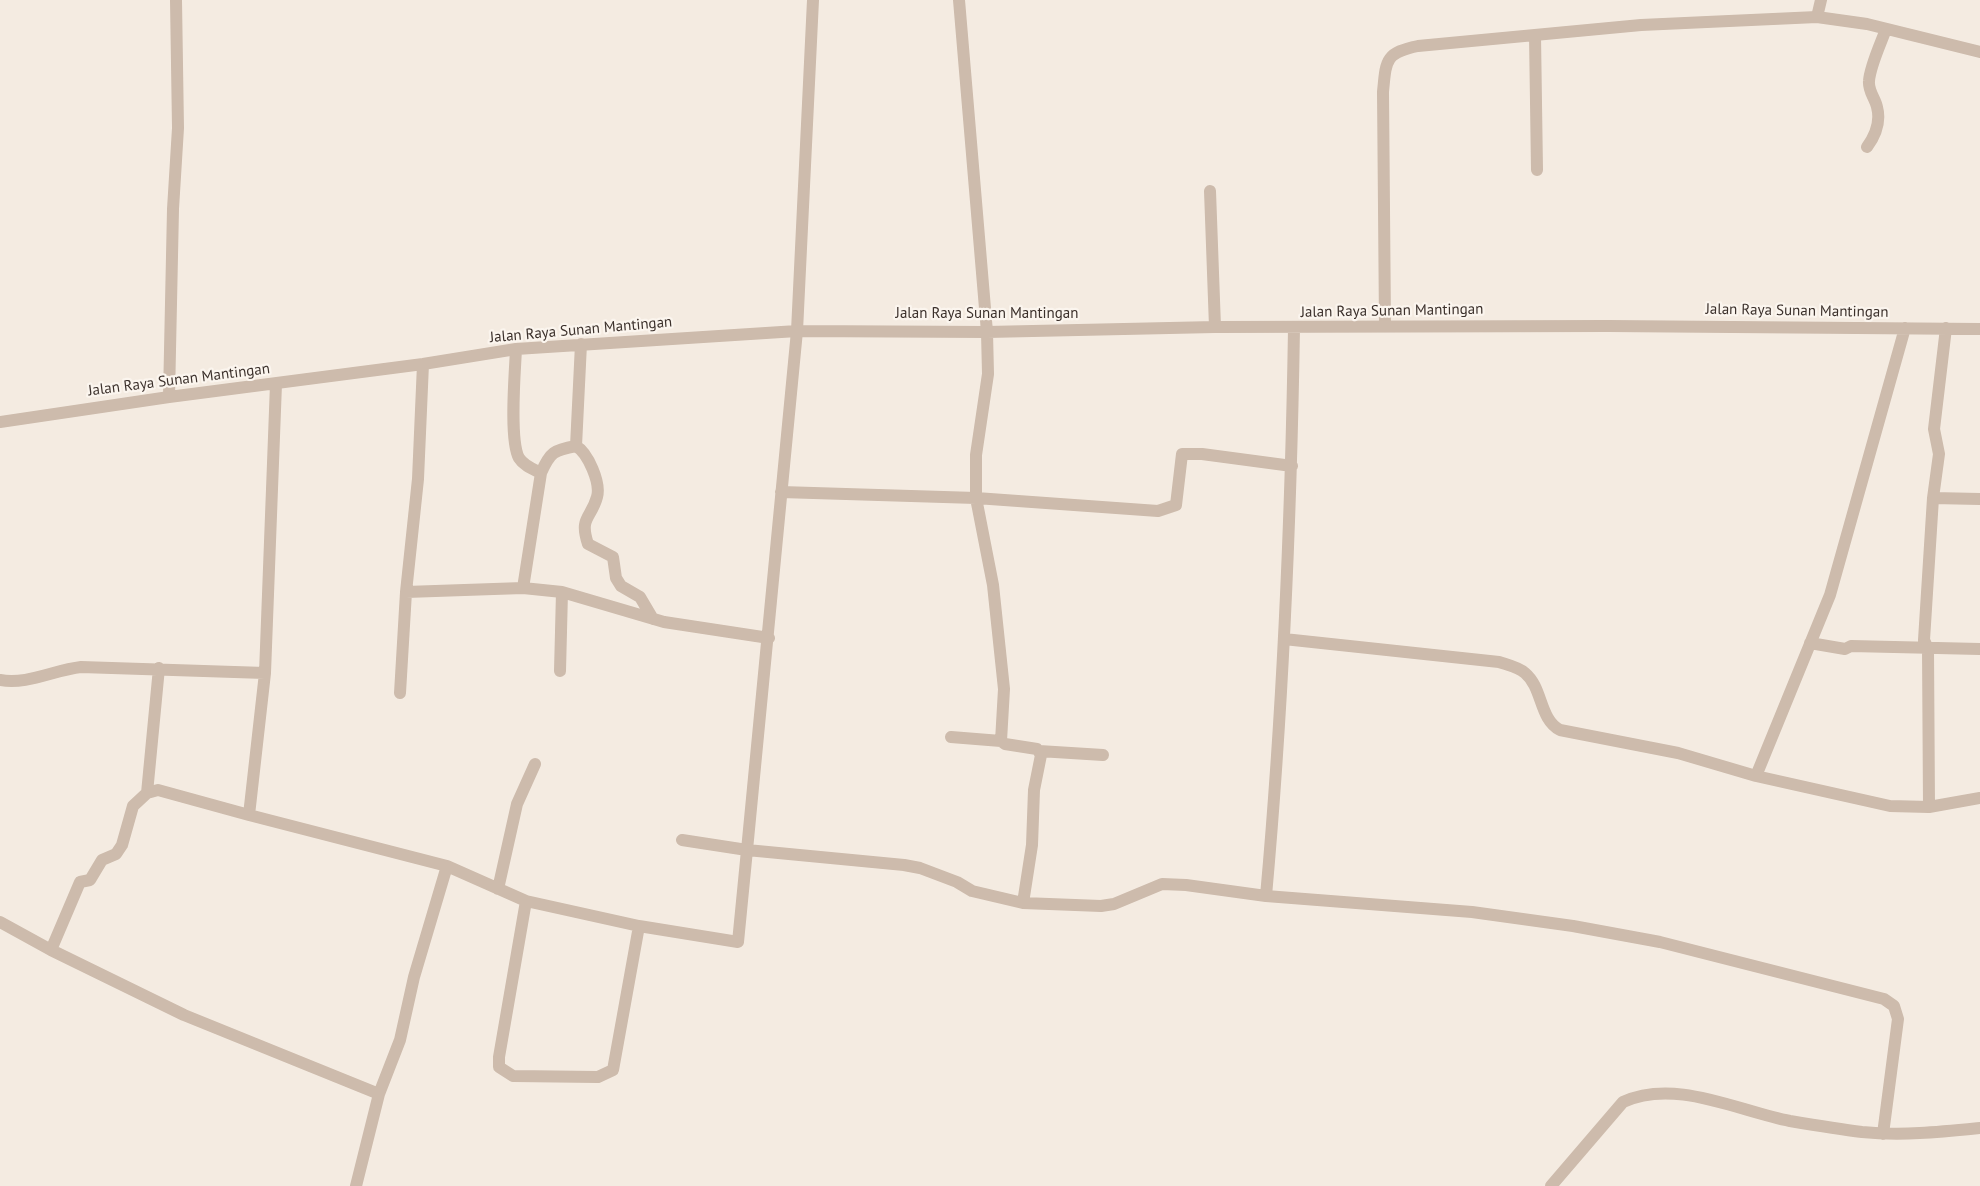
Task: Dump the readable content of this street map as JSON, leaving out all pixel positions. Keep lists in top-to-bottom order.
{
  "streets": {
    "street": ["Jalan Raya Sunan Mantingan"]
  }
}
